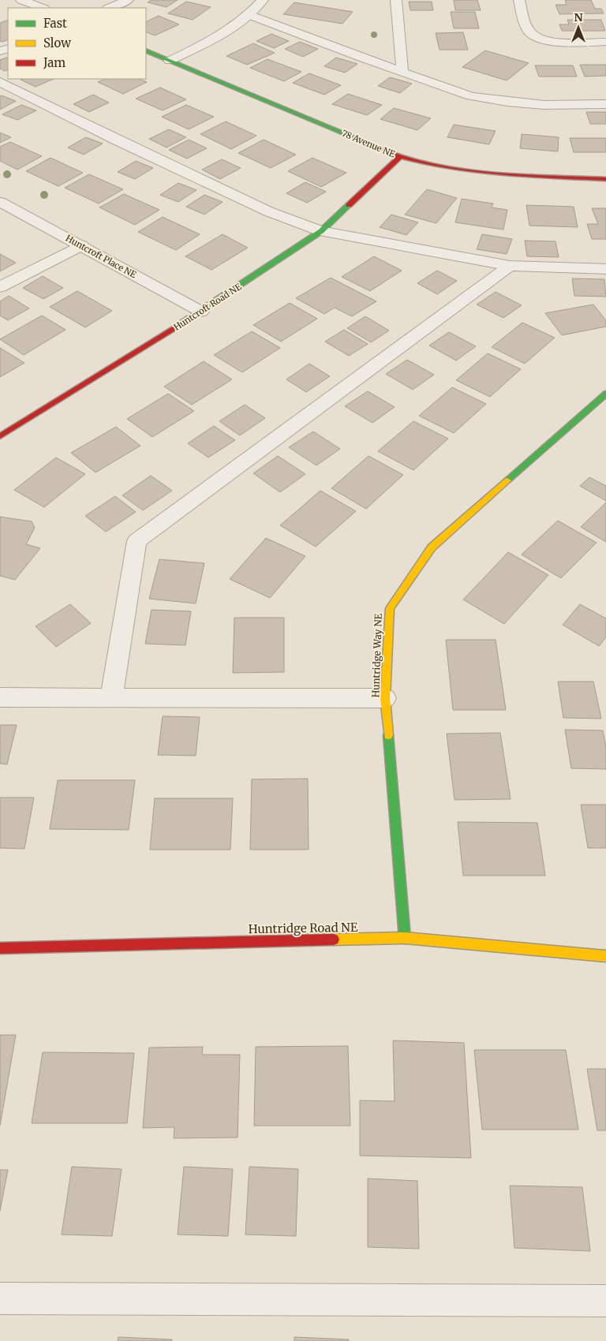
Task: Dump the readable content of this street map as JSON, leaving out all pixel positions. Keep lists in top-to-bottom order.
{
  "streets": {
    "street": [
      "78 Avenue NE",
      "Huntcroft Place NE",
      "Huntcroft Road NE",
      "Huntridge Way NE",
      "Huntridge Road NE"
    ]
  },
  "crossings": [
    ["78 Avenue NE", "Huntcroft Road NE"],
    ["Huntcroft Place NE", "Huntcroft Road NE"],
    ["Huntridge Way NE", "Huntridge Road NE"]
  ],
  "legend": ["Fast", "Slow", "Jam"],
  "north": "top"
}
